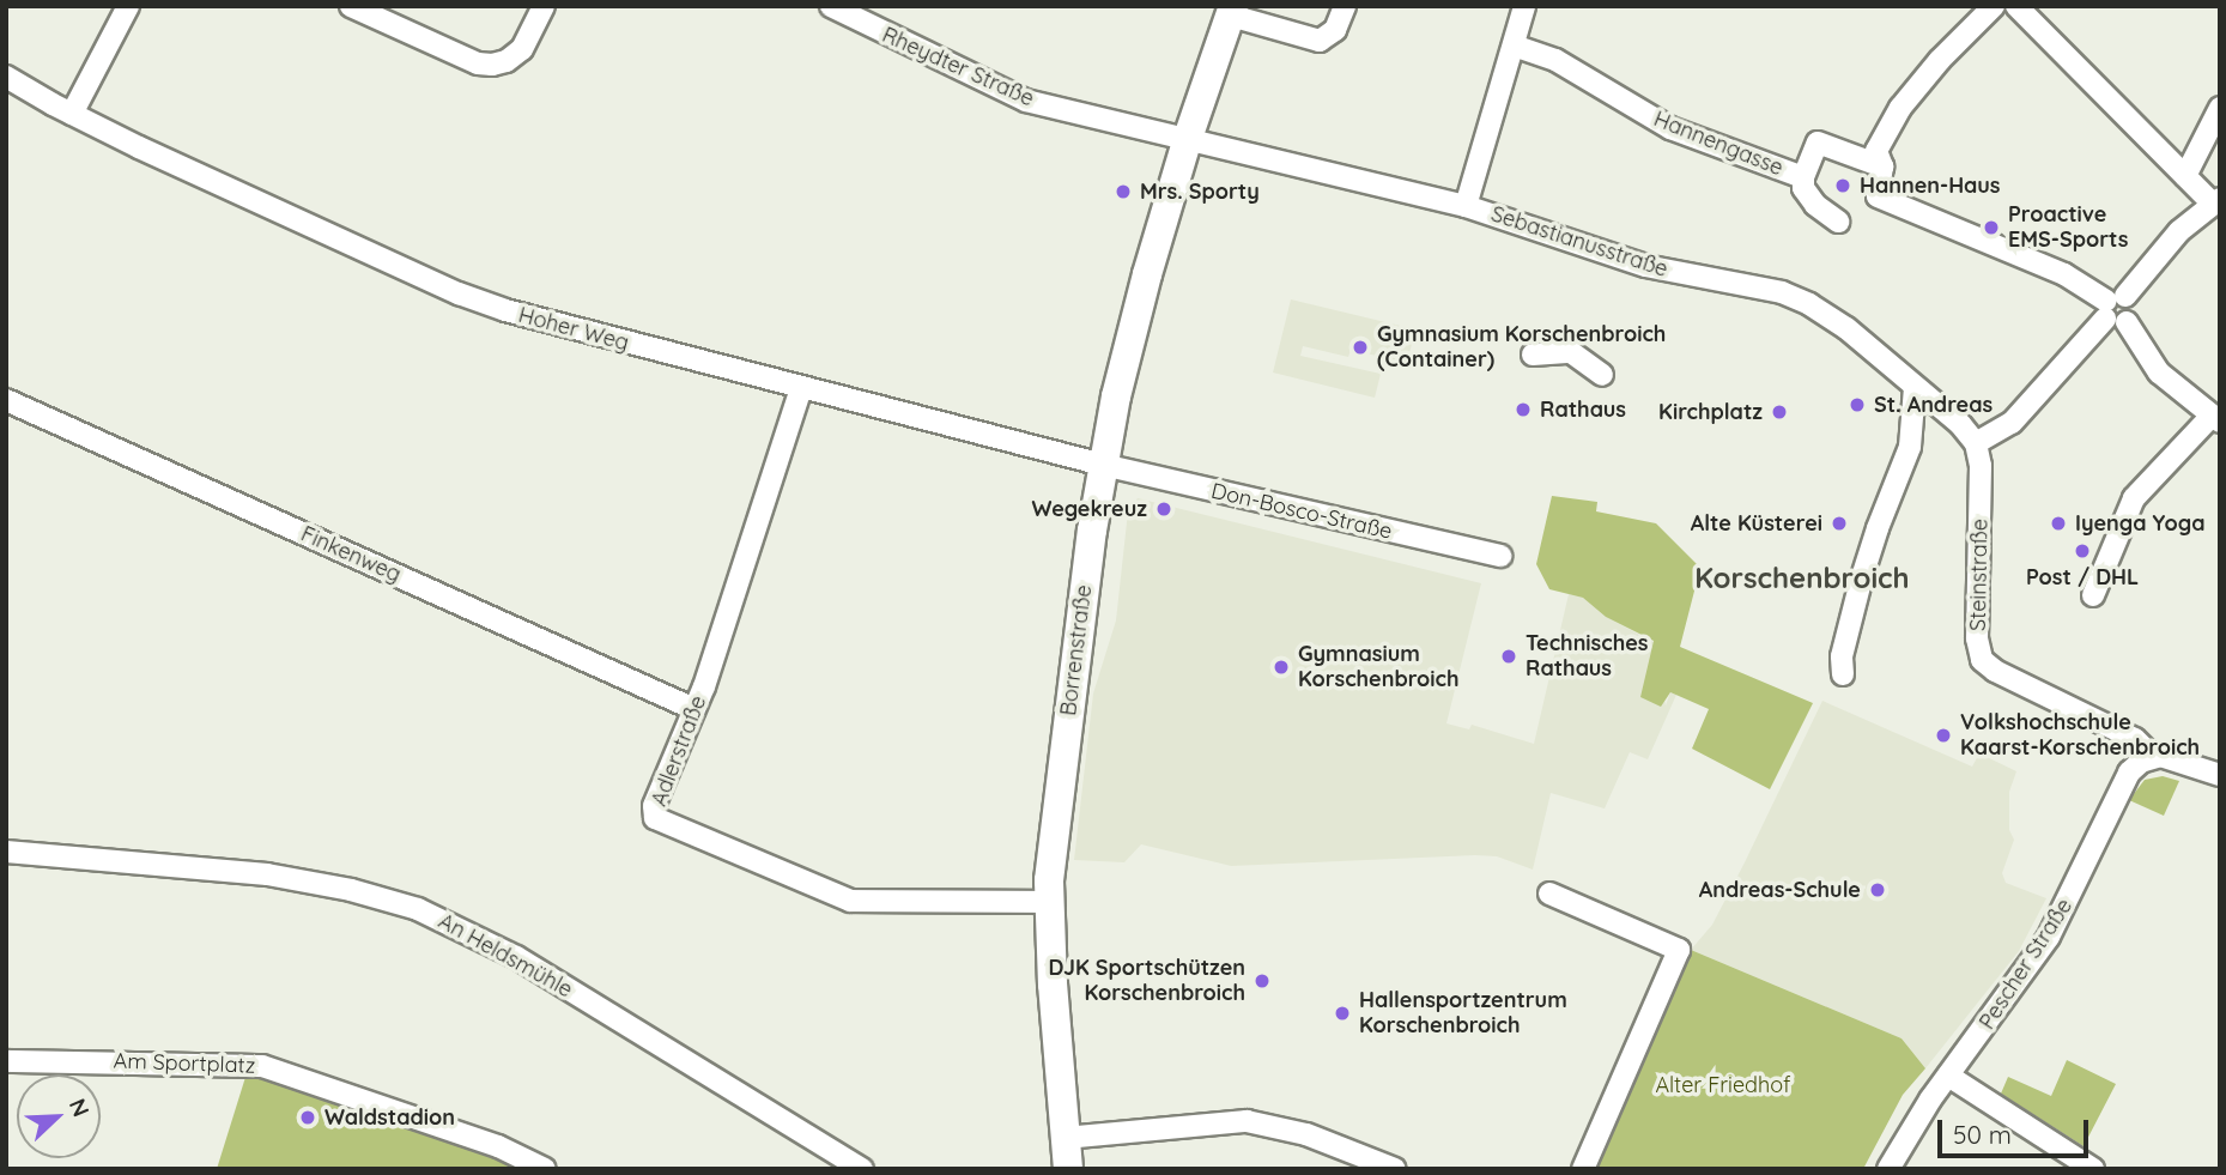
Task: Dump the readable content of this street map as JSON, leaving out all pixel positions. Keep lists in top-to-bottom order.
{
  "streets": {
    "main road": ["Borrenstraße"],
    "street": [
      "Rheydter Straße",
      "Hannengasse",
      "Sebastianusstraße",
      "Hoher Weg",
      "Don-Bosco-Straße",
      "Finkenweg",
      "Steinstraße",
      "Adlerstraße",
      "An Heldsmühle",
      "Pescher Straße",
      "Am Sportplatz"
    ]
  },
  "crossings": [
    ["Rheydter Straße", "Sebastianusstraße"],
    ["Rheydter Straße", "Borrenstraße"],
    ["Sebastianusstraße", "Steinstraße"],
    ["Sebastianusstraße", "Borrenstraße"],
    ["Hoher Weg", "Don-Bosco-Straße"],
    ["Hoher Weg", "Borrenstraße"],
    ["Hoher Weg", "Adlerstraße"],
    ["Don-Bosco-Straße", "Borrenstraße"],
    ["Finkenweg", "Adlerstraße"],
    ["Steinstraße", "Pescher Straße"],
    ["Borrenstraße", "Adlerstraße"]
  ],
  "districts": ["Korschenbroich"],
  "parks": ["Alter Friedhof"],
  "places": [
    "Hannen-Haus",
    "Mrs. Sporty",
    "Proactive EMS-Sports",
    "Gymnasium Korschenbroich (Container)",
    "St. Andreas",
    "Rathaus",
    "Kirchplatz",
    "Wegekreuz",
    "Alte Küsterei",
    "Iyenga Yoga",
    "Post / DHL",
    "Technisches Rathaus",
    "Gymnasium Korschenbroich",
    "Volkshochschule Kaarst-Korschenbroich",
    "Andreas-Schule",
    "DJK Sportschützen Korschenbroich",
    "Hallensportzentrum Korschenbroich",
    "Waldstadion"
  ],
  "scale_bar": "50 m",
  "north": "top right"
}
